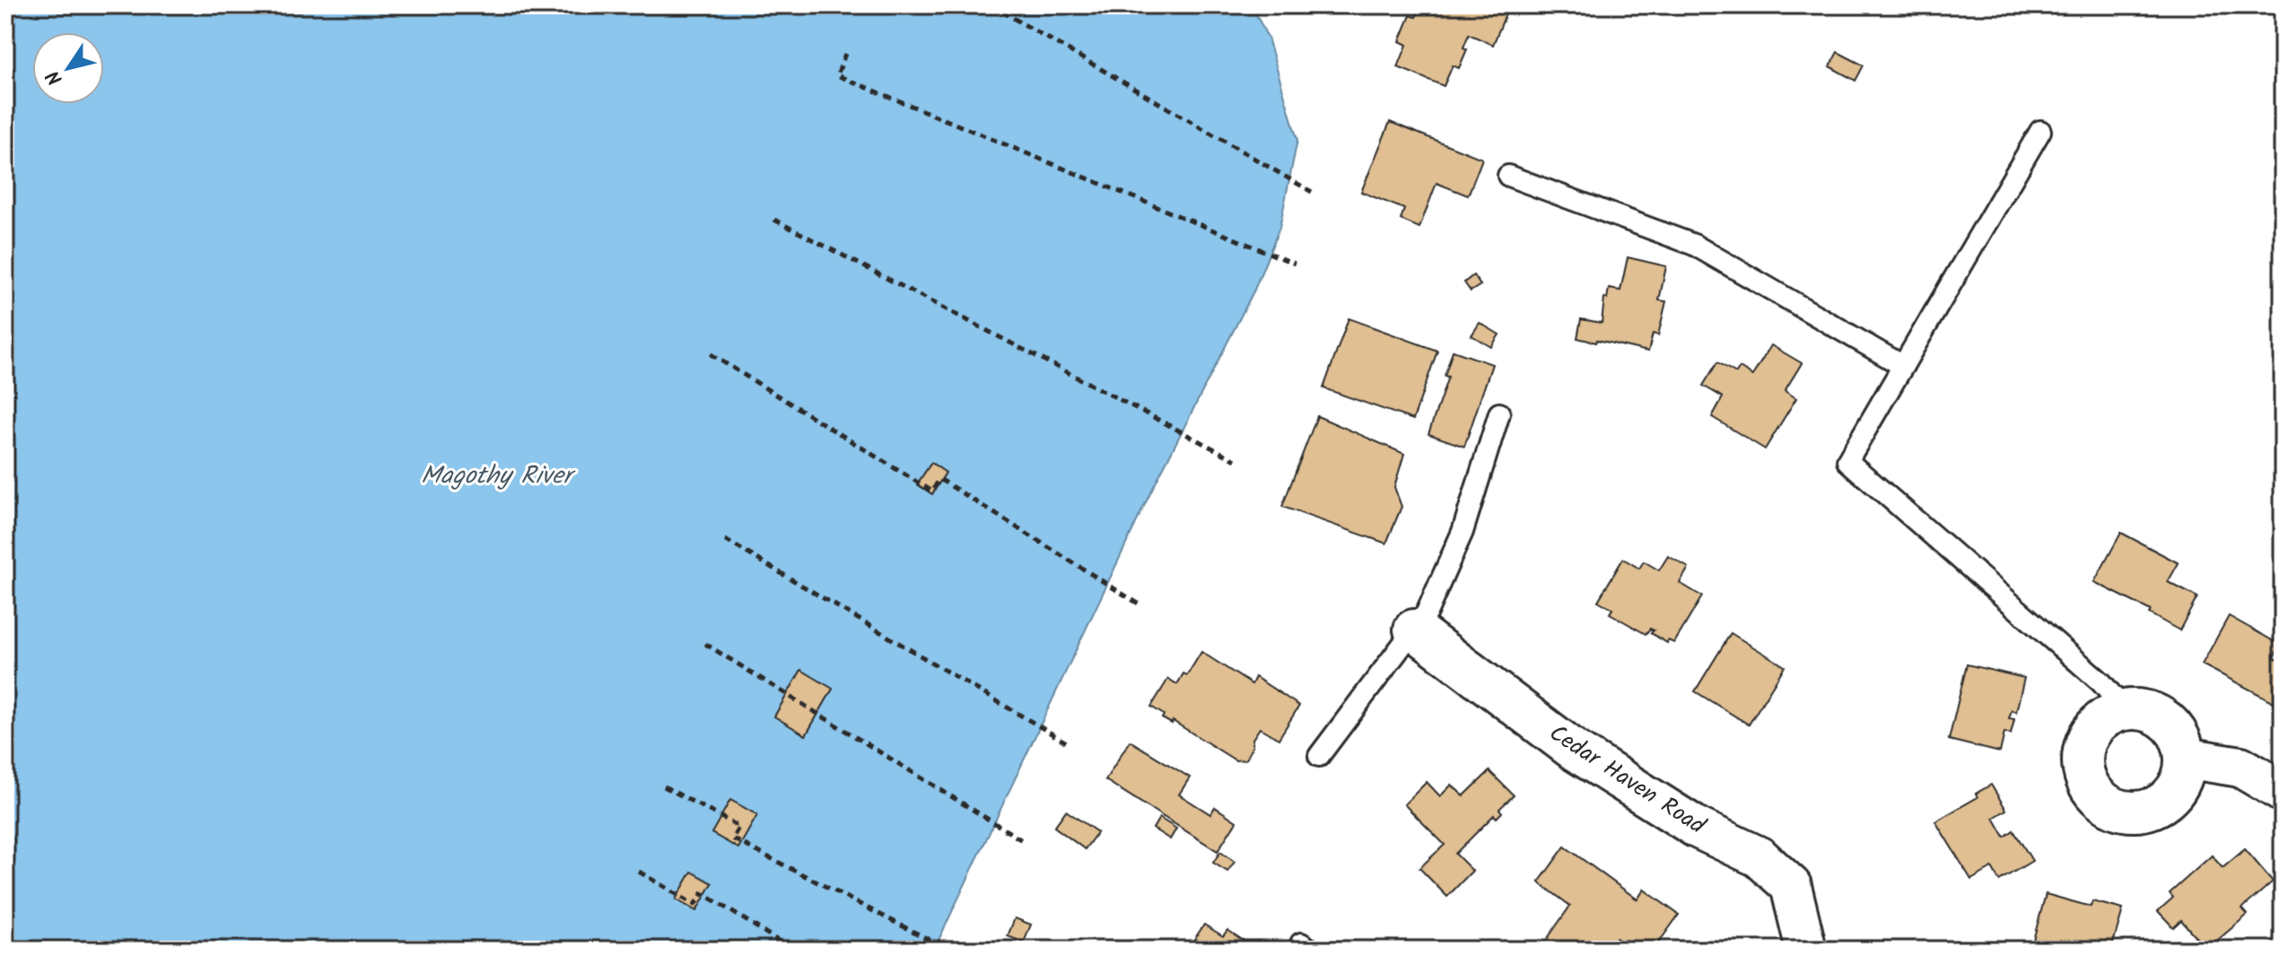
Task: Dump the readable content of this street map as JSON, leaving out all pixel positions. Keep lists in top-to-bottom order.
{
  "streets": {
    "street": ["Cedar Haven Road"]
  },
  "water": ["Magothy River"],
  "north": "bottom left"
}
